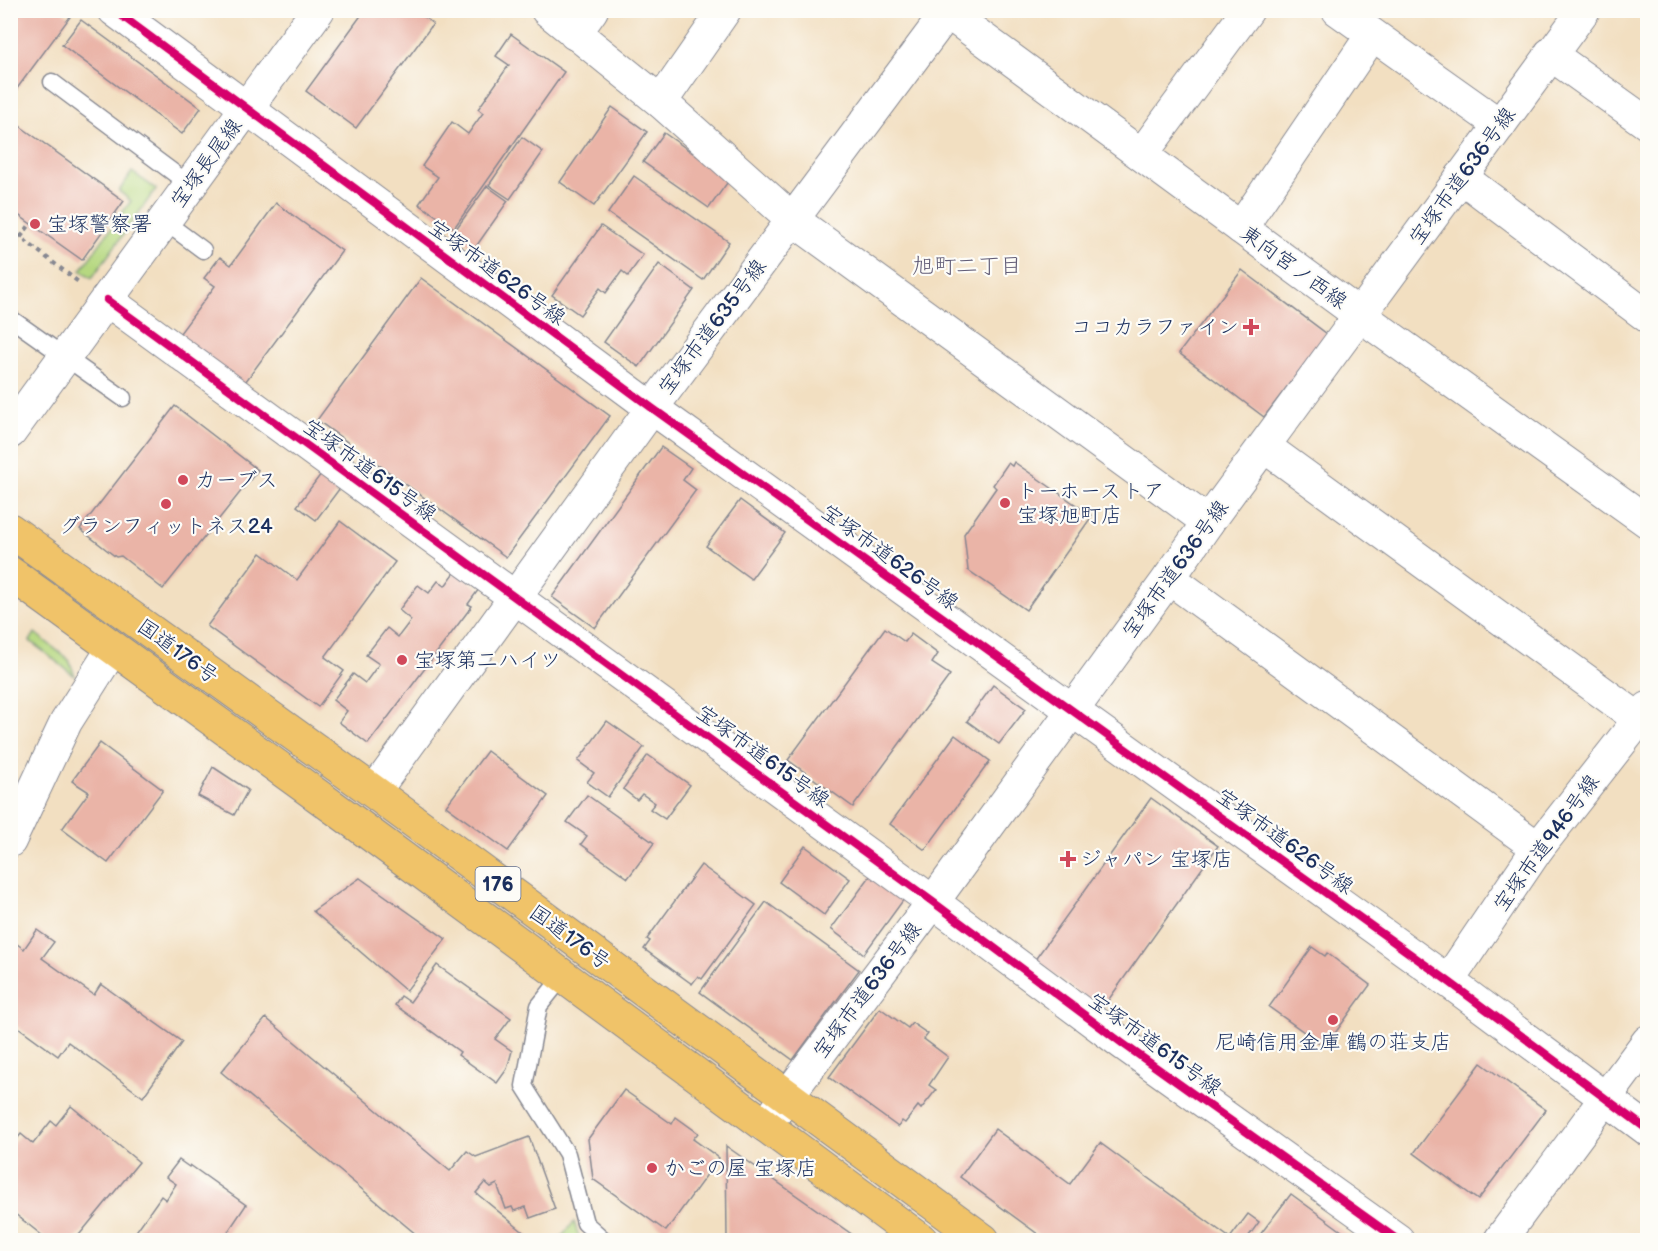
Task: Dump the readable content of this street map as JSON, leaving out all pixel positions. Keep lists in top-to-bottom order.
{
  "streets": {
    "highway": ["国道176号", "176"],
    "street": [
      "宝塚長尾線",
      "宝塚市道636号線",
      "東向宮ノ西線",
      "宝塚市道626号線",
      "宝塚市道635号線",
      "宝塚市道615号線",
      "宝塚市道946号線"
    ]
  },
  "crossings": [
    ["宝塚長尾線", "宝塚市道626号線"],
    ["宝塚長尾線", "宝塚市道615号線"],
    ["宝塚市道636号線", "東向宮ノ西線"],
    ["宝塚市道636号線", "宝塚市道626号線"],
    ["宝塚市道636号線", "宝塚市道615号線"],
    ["宝塚市道636号線", "国道176号"],
    ["東向宮ノ西線", "宝塚市道635号線"],
    ["宝塚市道626号線", "宝塚市道635号線"],
    ["宝塚市道626号線", "宝塚市道946号線"],
    ["宝塚市道635号線", "宝塚市道615号線"],
    ["宝塚市道635号線", "国道176号"]
  ],
  "districts": ["旭町二丁目"],
  "places": {
    "other": [
      "宝塚警察署",
      "カーブス",
      "トーホーストア 宝塚旭町店",
      "グランフィットネス24",
      "宝塚第二ハイツ",
      "尼崎信用金庫 鶴の荘支店",
      "かごの屋 宝塚店"
    ],
    "health": ["ココカラファイン", "ジャパン 宝塚店"]
  }
}
